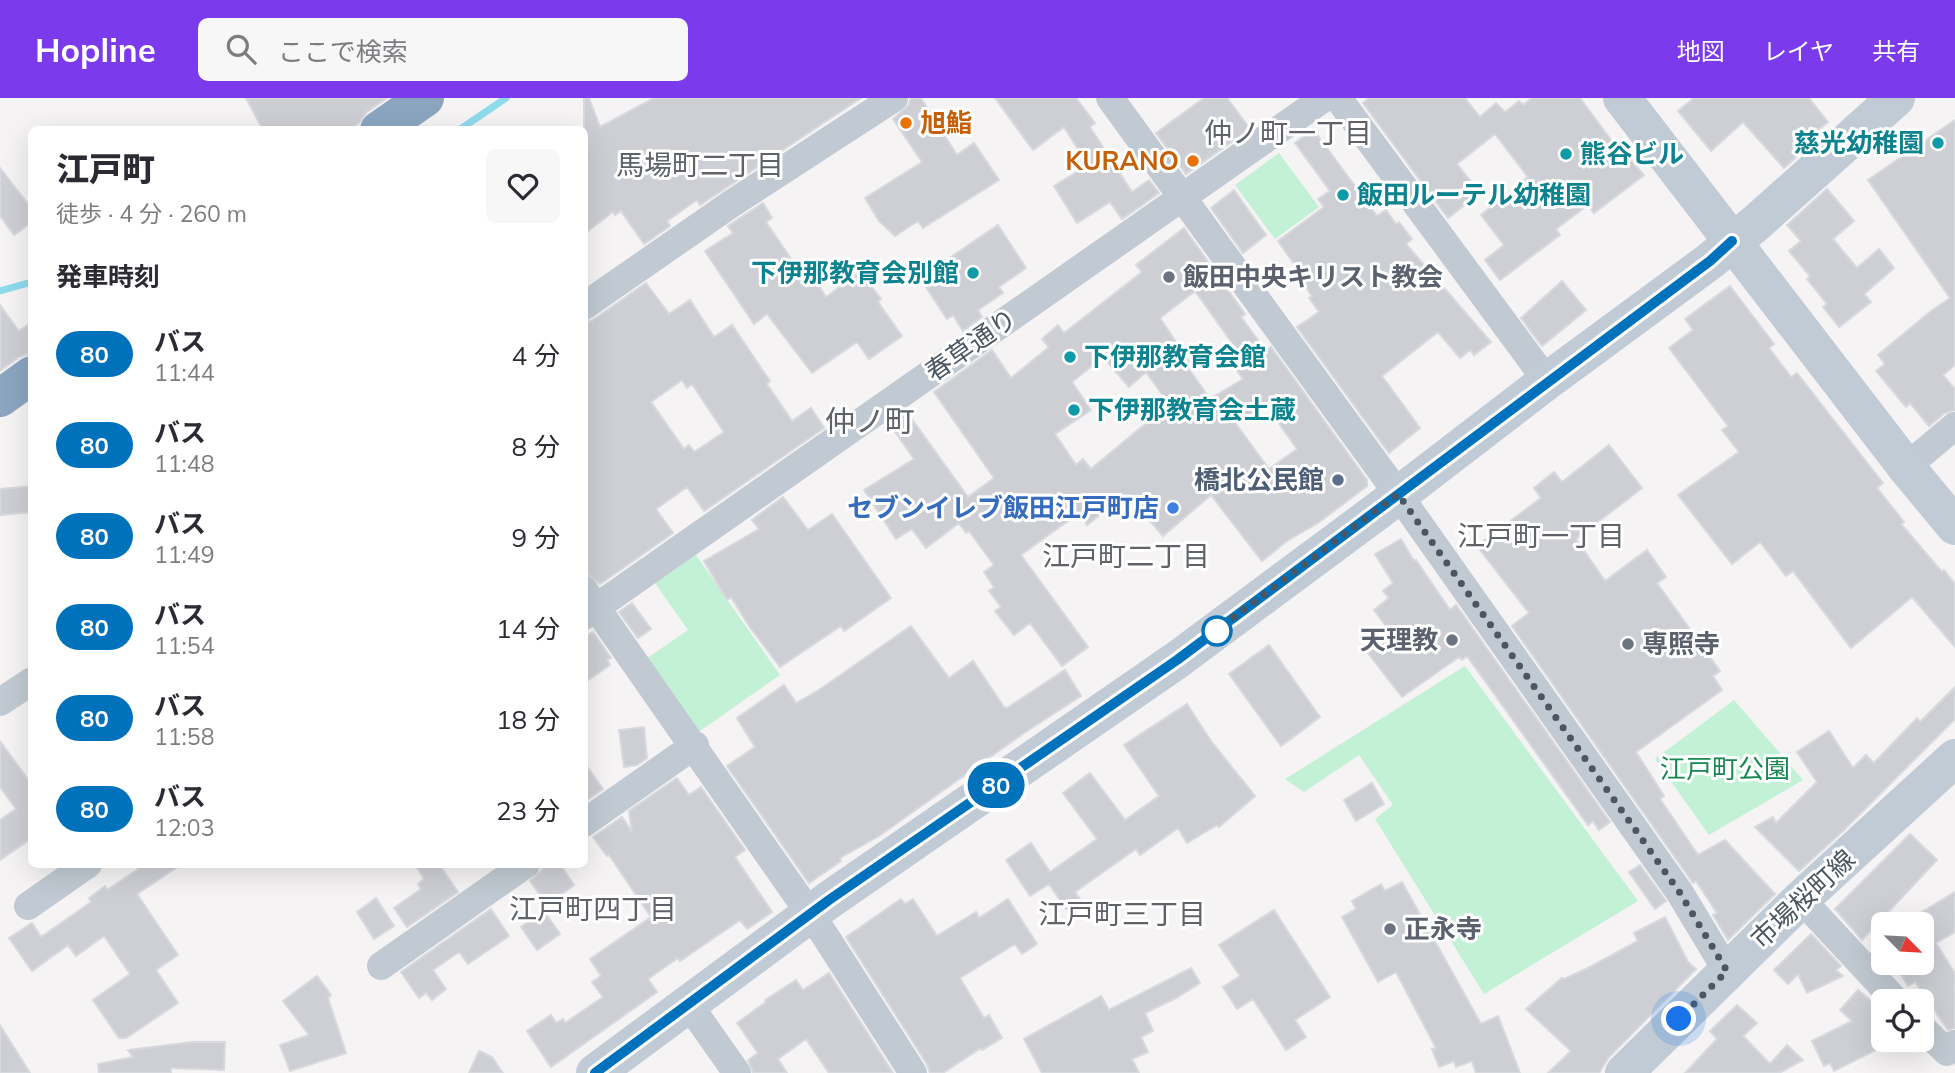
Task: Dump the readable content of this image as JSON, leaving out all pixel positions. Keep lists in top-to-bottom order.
{
  "streets": {
    "street": ["春草通り", "市場桜町線"]
  },
  "districts": [
    "仲ノ町一丁目",
    "馬場町二丁目",
    "仲ノ町",
    "江戸町一丁目",
    "江戸町二丁目",
    "江戸町四丁目",
    "江戸町三丁目"
  ],
  "parks": ["江戸町公園"],
  "places": [
    "旭鮨",
    "慈光幼稚園",
    "熊谷ビル",
    "KURANO",
    "飯田ルーテル幼稚園",
    "下伊那教育会別館",
    "飯田中央キリスト教会",
    "下伊那教育会館",
    "下伊那教育会土蔵",
    "橋北公民館",
    "セブンイレブ飯田江戸町店",
    "天理教",
    "専照寺",
    "正永寺"
  ],
  "lines": ["bus line 80"],
  "north": "bottom right",
  "page": {
    "header": "Hopline",
    "search": "ここで検索",
    "nav": ["地図", "レイヤ", "共有"],
    "on_map": "80",
    "heading": [
      ["江戸町", "徒歩 · 4 分 · 260 m"],
      "発車時刻"
    ],
    "list": [
      {
        "mark": "80",
        "name": "バス",
        "note": "11:44",
        "value": "4 分"
      },
      {
        "mark": "80",
        "name": "バス",
        "note": "11:48",
        "value": "8 分"
      },
      {
        "mark": "80",
        "name": "バス",
        "note": "11:49",
        "value": "9 分"
      },
      {
        "mark": "80",
        "name": "バス",
        "note": "11:54",
        "value": "14 分"
      },
      {
        "mark": "80",
        "name": "バス",
        "note": "11:58",
        "value": "18 分"
      },
      {
        "mark": "80",
        "name": "バス",
        "note": "12:03",
        "value": "23 分"
      }
    ]
  }
}
